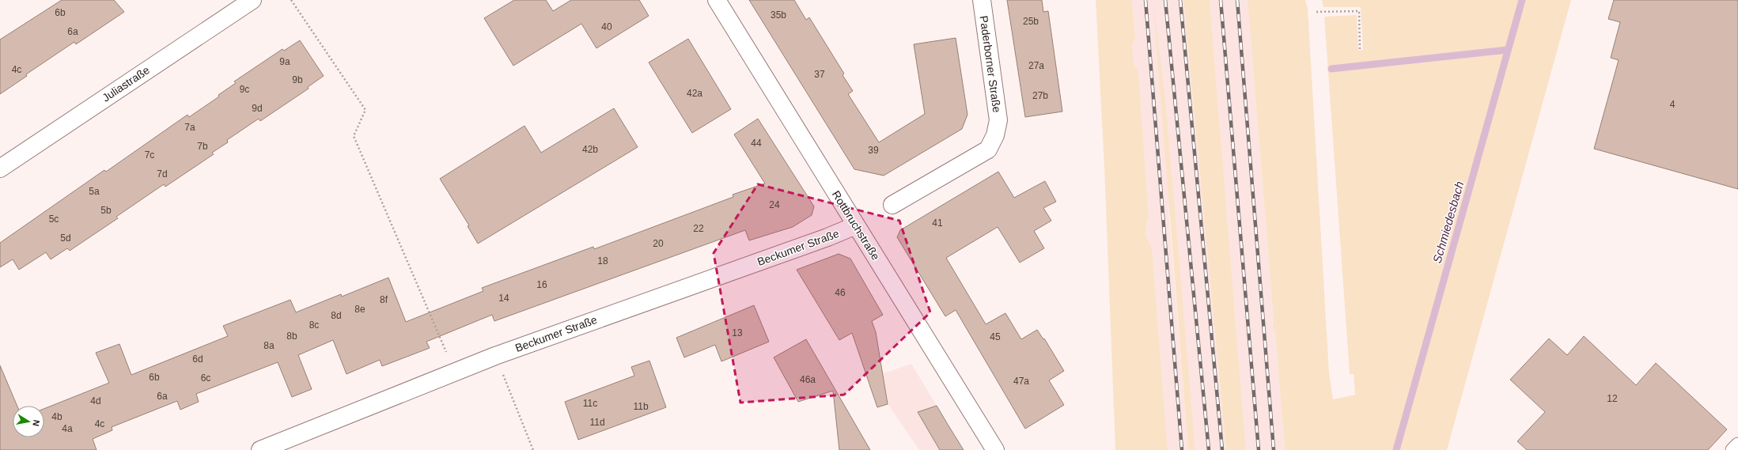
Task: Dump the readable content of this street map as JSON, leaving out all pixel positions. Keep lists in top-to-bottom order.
{
  "streets": {
    "street": [
      "Paderborner Straße",
      "Juliastraße",
      "Rottbruchstraße",
      "Beckumer Straße"
    ]
  },
  "crossings": [
    ["Rottbruchstraße", "Beckumer Straße"]
  ],
  "water": ["Schmiedesbach"],
  "house_numbers": [
    "6b",
    "35b",
    "25b",
    "40",
    "6a",
    "9a",
    "27a",
    "4c",
    "37",
    "9b",
    "9c",
    "42a",
    "27b",
    "4",
    "9d",
    "7a",
    "44",
    "7b",
    "42b",
    "39",
    "7c",
    "7d",
    "5a",
    "24",
    "5b",
    "5c",
    "41",
    "22",
    "5d",
    "20",
    "18",
    "16",
    "46",
    "14",
    "8f",
    "8e",
    "8d",
    "8c",
    "13",
    "8b",
    "45",
    "8a",
    "6d",
    "6b",
    "6c",
    "46a",
    "47a",
    "6a",
    "12",
    "4d",
    "11c",
    "11b",
    "4b",
    "11d",
    "4c",
    "4a"
  ],
  "north": "right"
}
